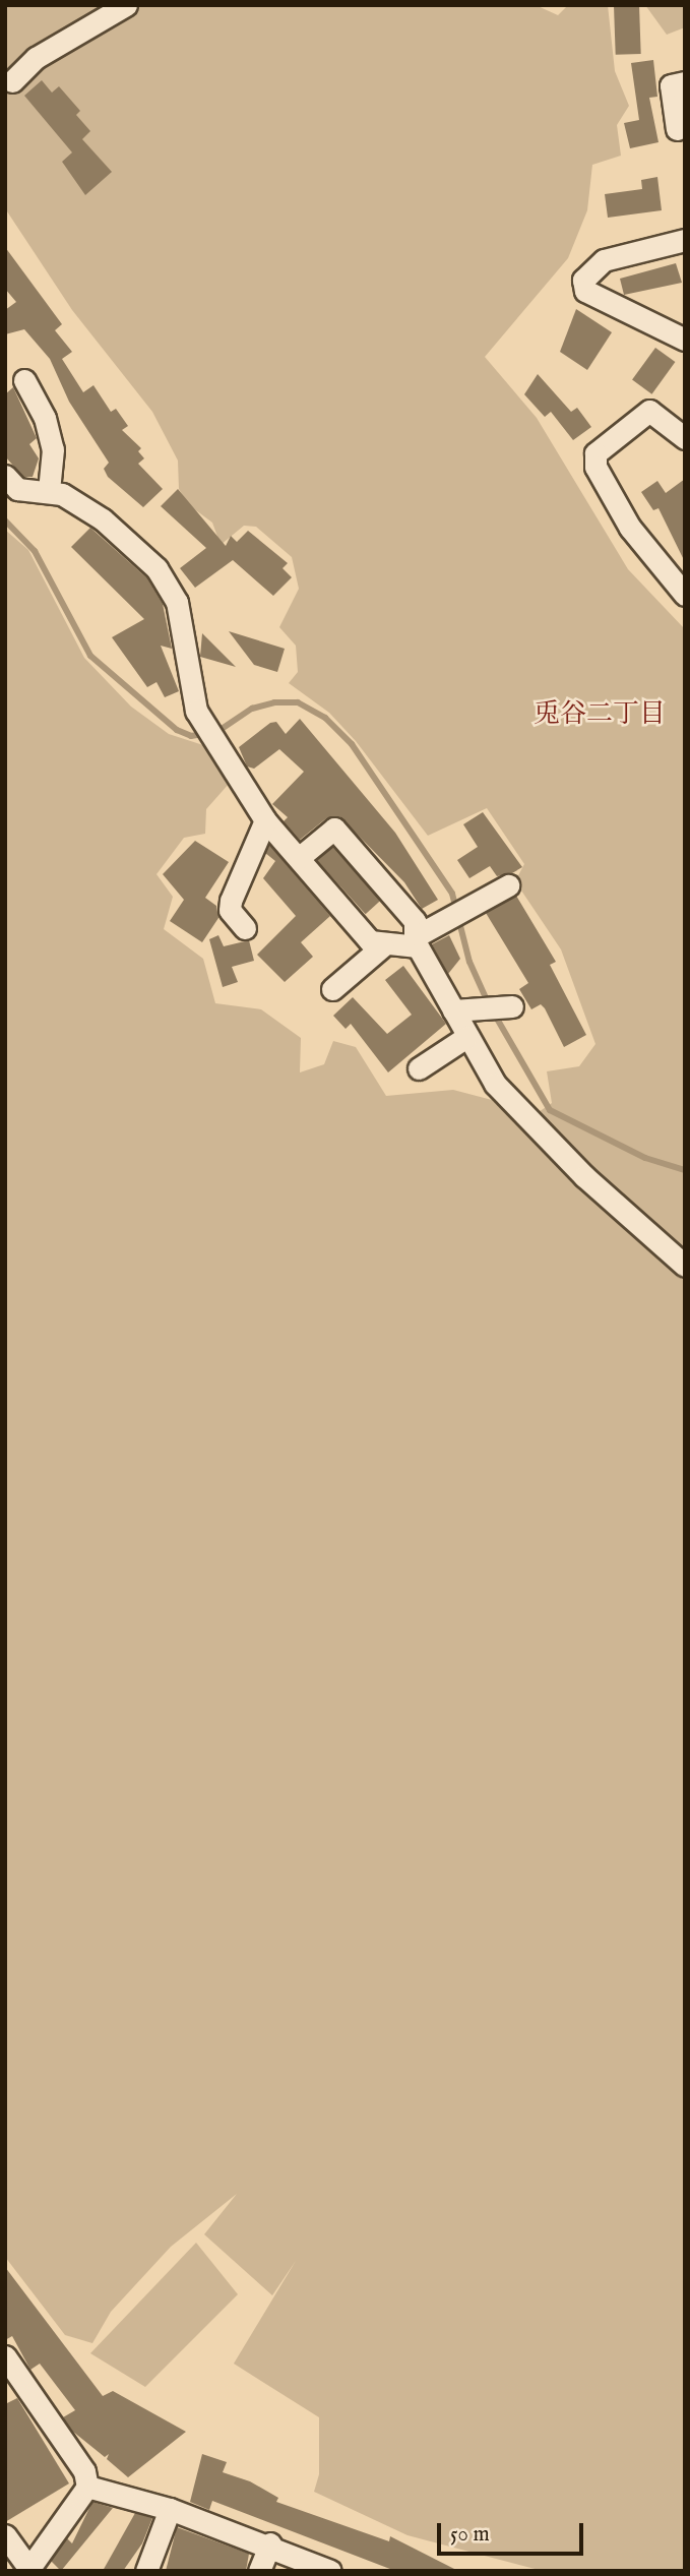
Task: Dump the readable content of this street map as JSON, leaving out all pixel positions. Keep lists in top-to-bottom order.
{
  "districts": ["兎谷二丁目"],
  "scale_bar": "50 m"
}
